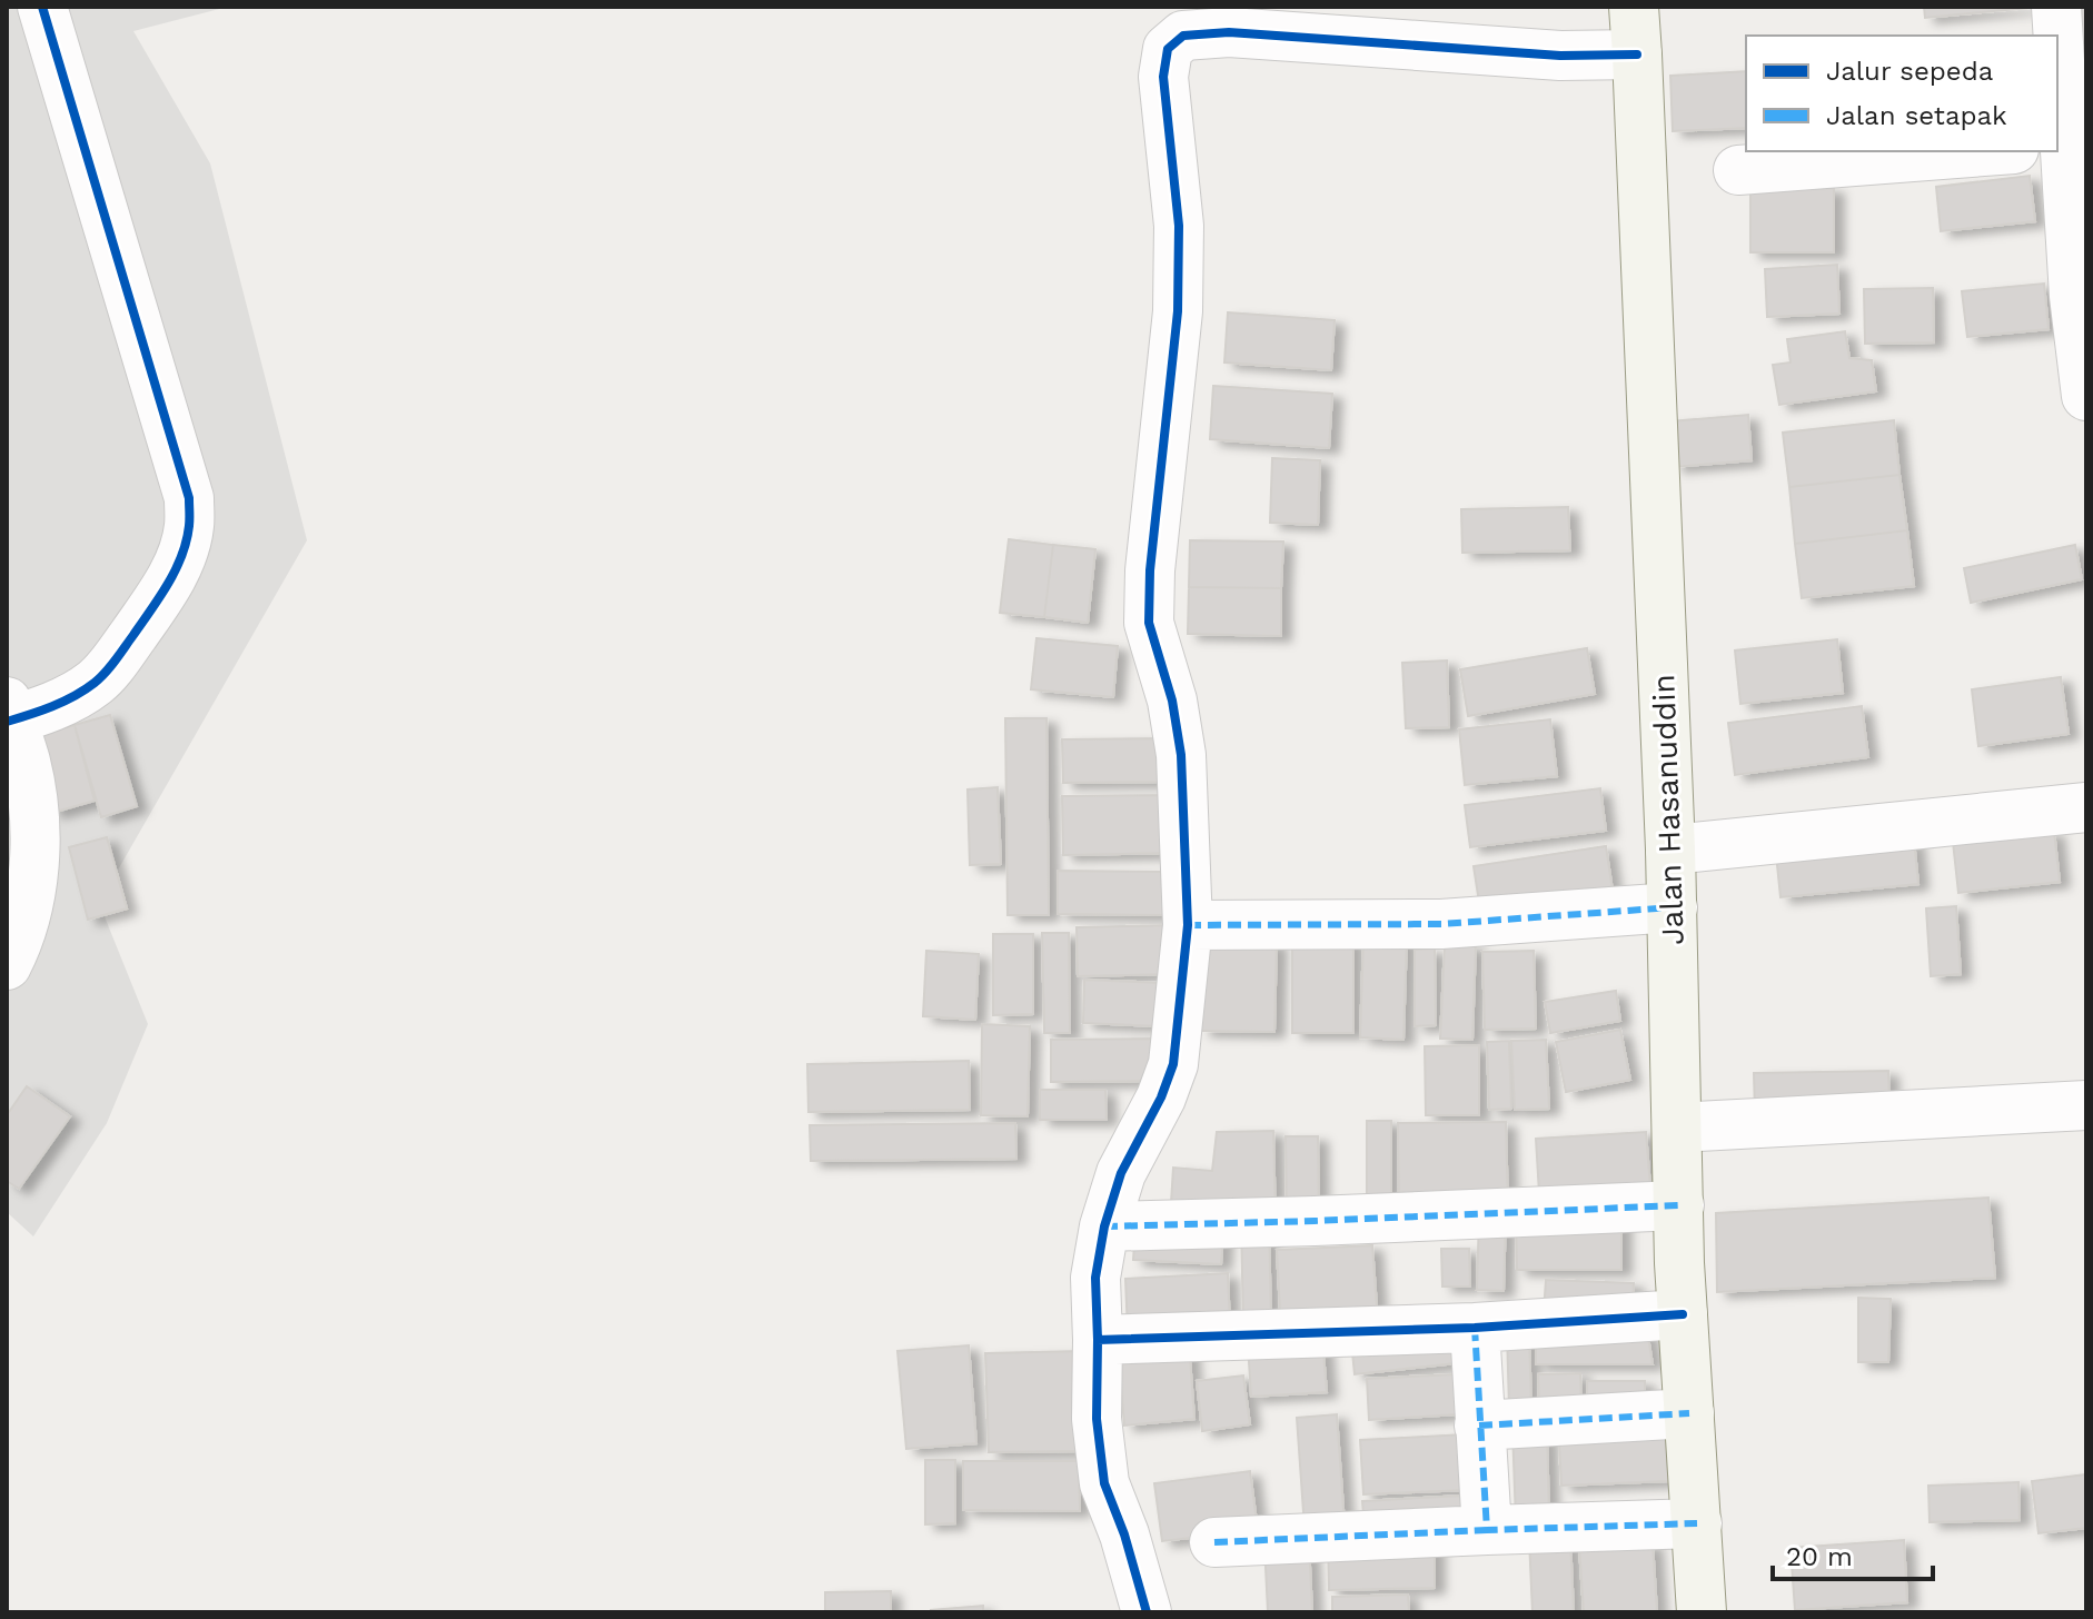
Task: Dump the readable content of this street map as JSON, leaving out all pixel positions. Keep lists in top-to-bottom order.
{
  "streets": {
    "main road": ["Jalan Hasanuddin"]
  },
  "legend": ["Jalur sepeda", "Jalan setapak"],
  "scale_bar": "20 m"
}
